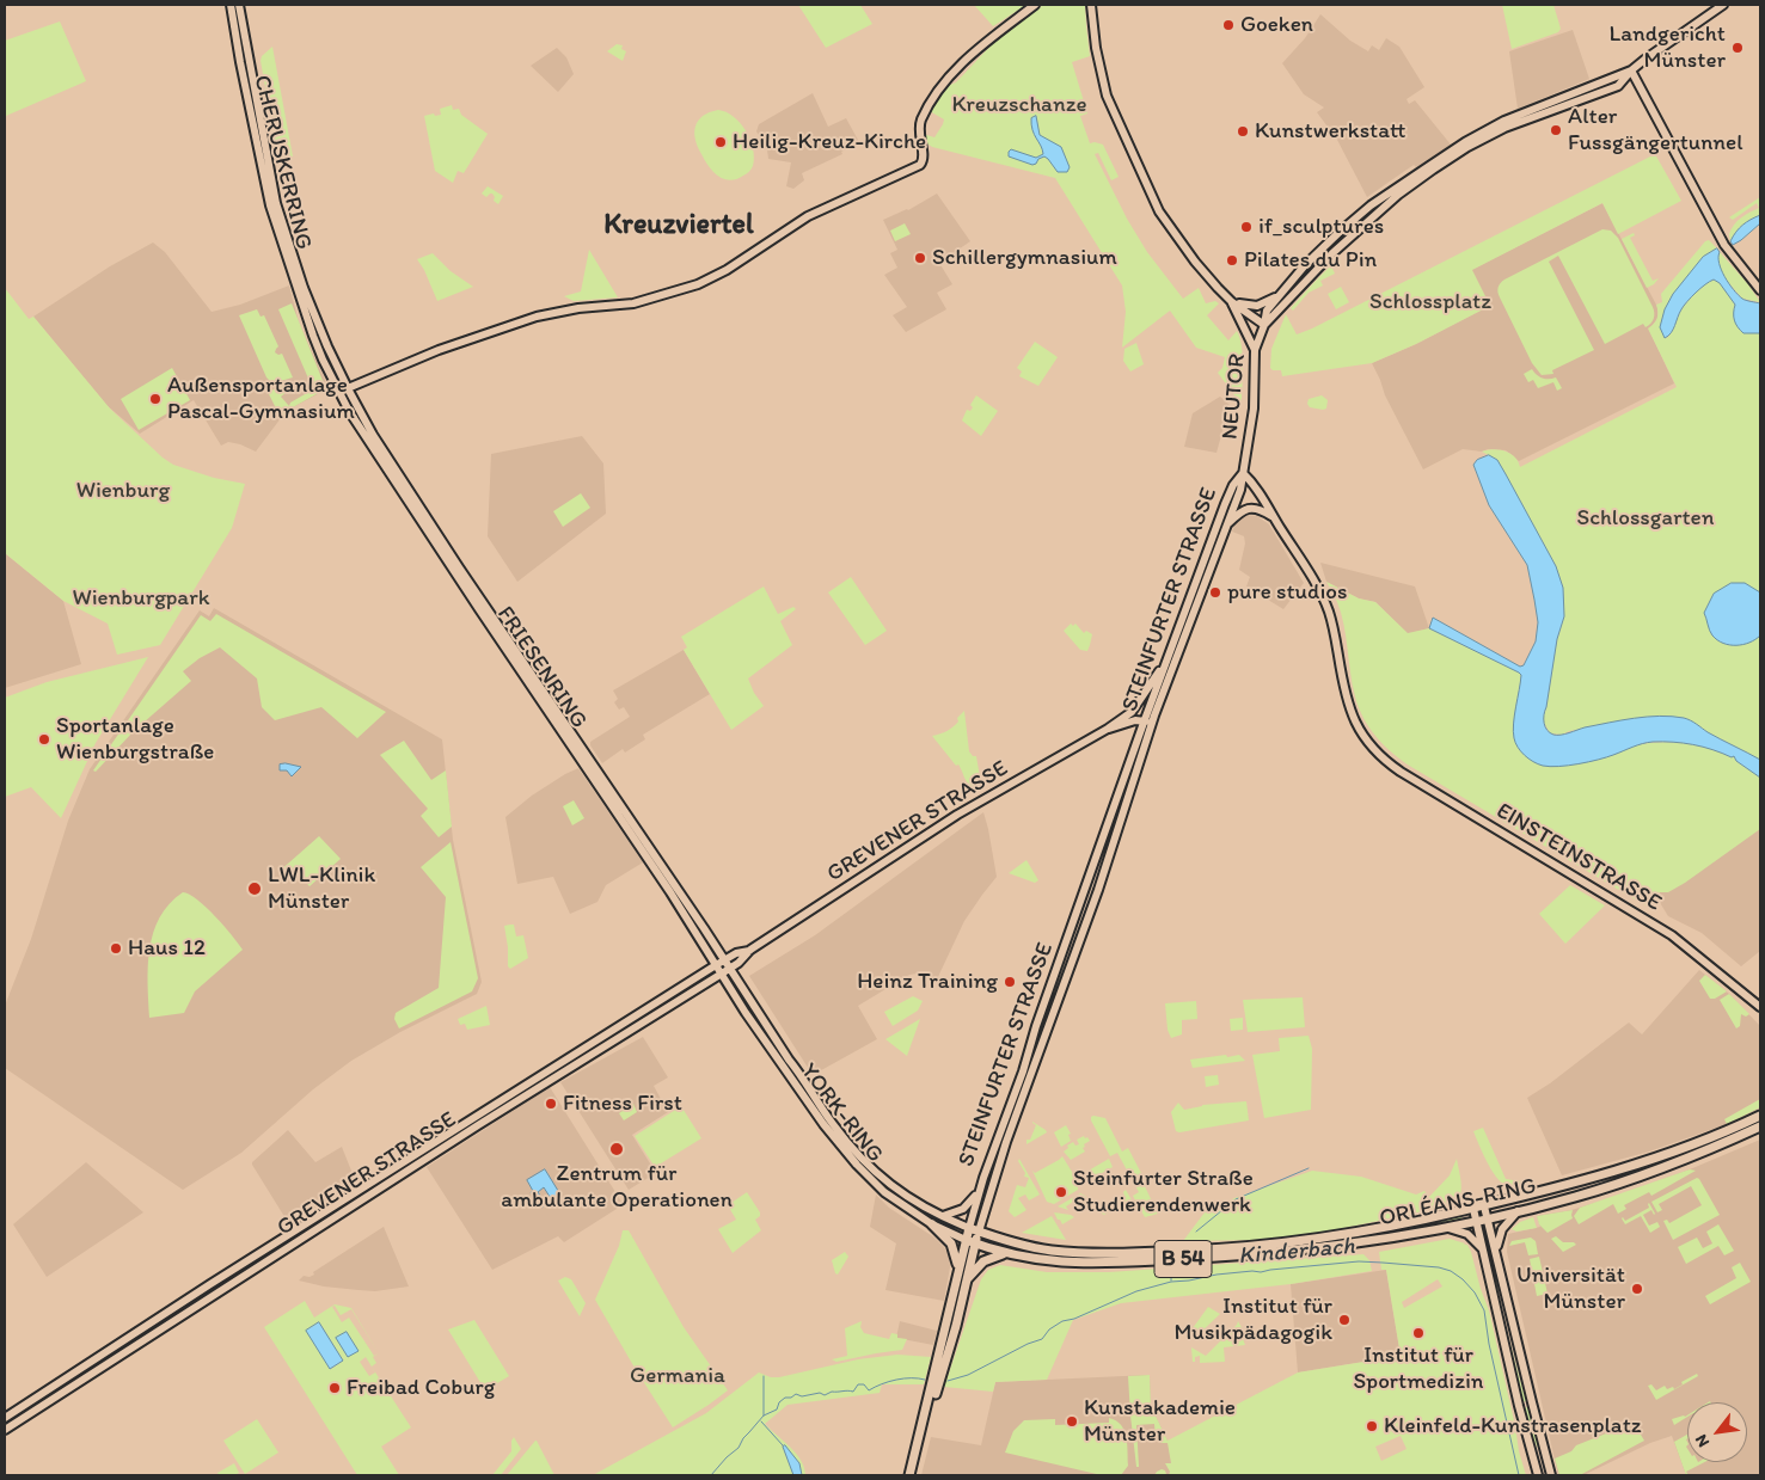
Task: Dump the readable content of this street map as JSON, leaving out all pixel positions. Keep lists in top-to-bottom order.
{
  "streets": {
    "main road": [
      "CHERUSKERRING",
      "NEUTOR",
      "STEINFURTER STRASSE",
      "FRIESENRING",
      "GREVENER STRASSE",
      "EINSTEINSTRASSE",
      "YORK-RING",
      "ORLÉANS-RING",
      "B 54"
    ]
  },
  "crossings": [
    ["CHERUSKERRING", "FRIESENRING"],
    ["NEUTOR", "STEINFURTER STRASSE"],
    ["NEUTOR", "EINSTEINSTRASSE"],
    ["STEINFURTER STRASSE", "GREVENER STRASSE"],
    ["STEINFURTER STRASSE", "EINSTEINSTRASSE"],
    ["STEINFURTER STRASSE", "YORK-RING"],
    ["STEINFURTER STRASSE", "ORLÉANS-RING"],
    ["STEINFURTER STRASSE", "B 54"],
    ["FRIESENRING", "GREVENER STRASSE"],
    ["FRIESENRING", "YORK-RING"],
    ["GREVENER STRASSE", "YORK-RING"],
    ["YORK-RING", "ORLÉANS-RING"],
    ["YORK-RING", "B 54"],
    ["ORLÉANS-RING", "B 54"]
  ],
  "districts": ["Kreuzviertel"],
  "water": ["Kinderbach"],
  "parks": [
    "Kreuzschanze",
    "Schlossplatz",
    "Wienburg",
    "Schlossgarten",
    "Wienburgpark",
    "Germania"
  ],
  "places": [
    "Goeken",
    "Landgericht Münster",
    "Alter Fussgängertunnel",
    "Kunstwerkstatt",
    "Heilig-Kreuz-Kirche",
    "if_sculptures",
    "Schillergymnasium",
    "Pilates du Pin",
    "Außensportanlage Pascal-Gymnasium",
    "pure studios",
    "Sportanlage Wienburgstraße",
    "LWL-Klinik Münster",
    "Haus 12",
    "Heinz Training",
    "Fitness First",
    "Zentrum für ambulante Operationen",
    "Steinfurter Straße Studierendenwerk",
    "Universität Münster",
    "Institut für Musikpädagogik",
    "Institut für Sportmedizin",
    "Freibad Coburg",
    "Kunstakademie Münster",
    "Kleinfeld-Kunstrasenplatz"
  ],
  "north": "bottom left"
}
